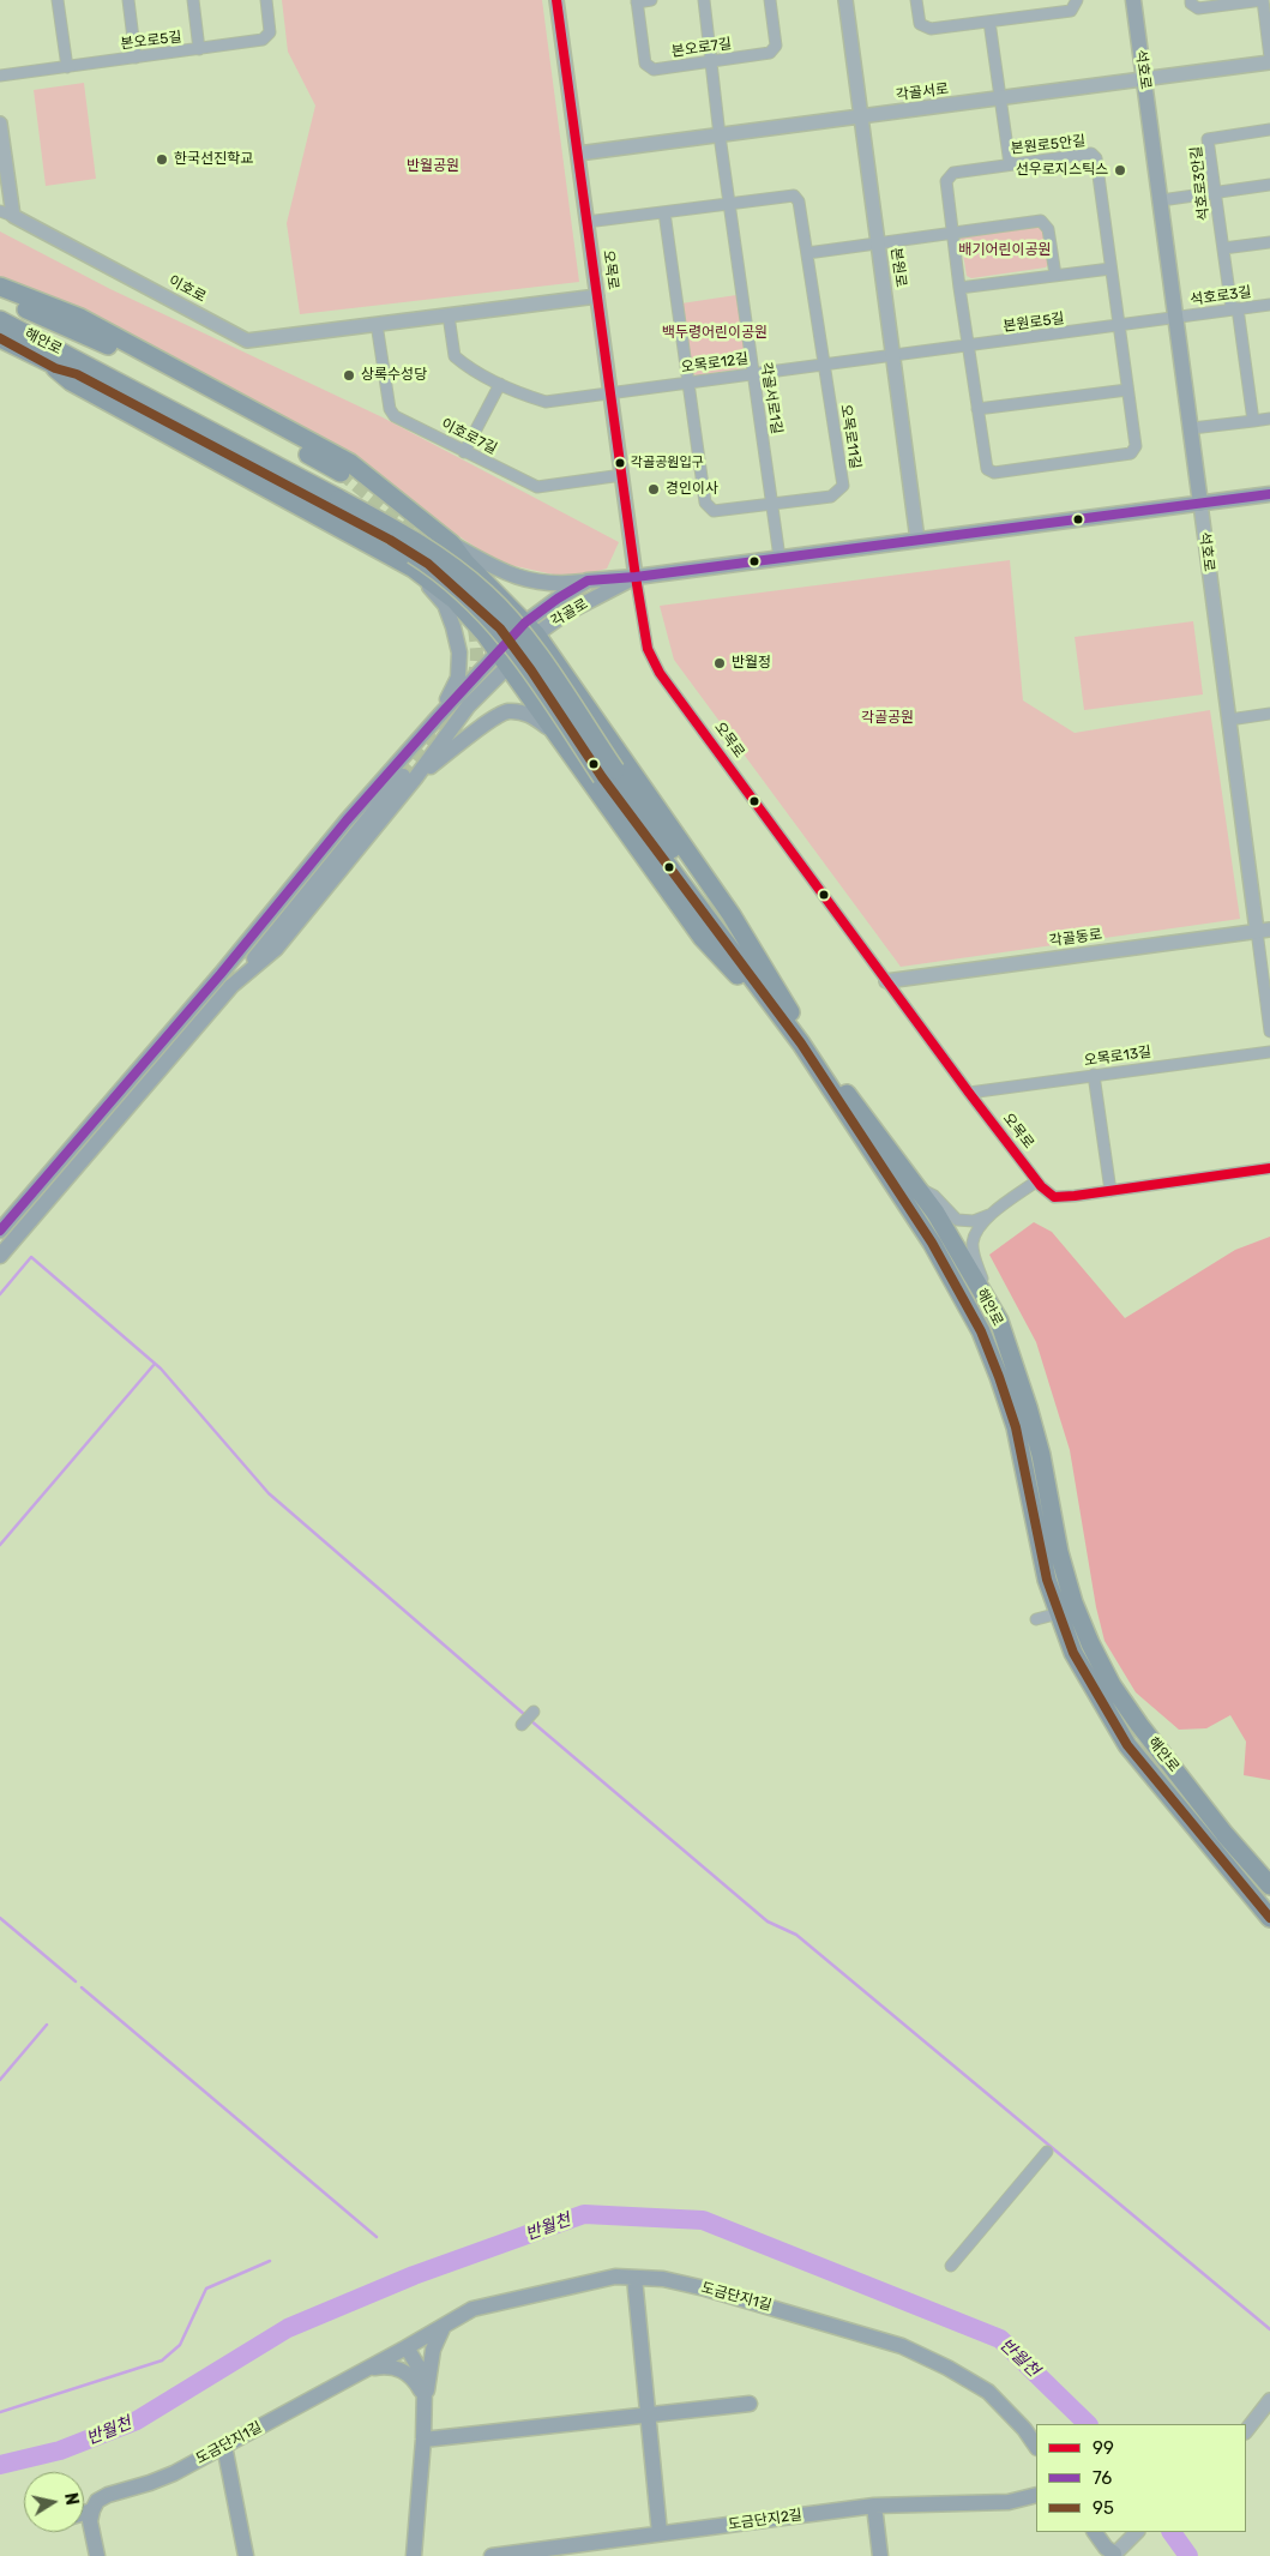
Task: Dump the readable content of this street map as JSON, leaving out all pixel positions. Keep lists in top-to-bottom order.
{
  "streets": {
    "main road": [
      "석호로",
      "해안로",
      "각골로",
      "도금단지1길",
      "도금단지2길"
    ],
    "street": [
      "본오로5길",
      "본오로7길",
      "각골서로",
      "본원로5안길",
      "석호로3안길",
      "본원로",
      "오목로",
      "이호로",
      "석호로3길",
      "본원로5길",
      "오목로12길",
      "각골서로1길",
      "이호로7길",
      "오목로11길",
      "각골동로",
      "오목로13길"
    ]
  },
  "crossings": [
    ["본오로7길", "각골서로1길"],
    ["석호로", "각골서로"],
    ["석호로", "석호로3길"],
    ["석호로", "본원로5길"],
    ["석호로", "각골로"],
    ["석호로", "각골동로"],
    ["각골서로", "본원로"],
    ["각골서로", "오목로"],
    ["각골서로", "각골서로1길"],
    ["본원로5안길", "본원로5길"],
    ["석호로3안길", "석호로3길"],
    ["본원로", "본원로5길"],
    ["본원로", "오목로12길"],
    ["본원로", "각골로"],
    ["오목로", "이호로"],
    ["오목로", "오목로12길"],
    ["오목로", "이호로7길"],
    ["오목로", "오목로11길"],
    ["오목로", "각골로"],
    ["오목로", "각골동로"],
    ["오목로", "오목로13길"],
    ["이호로", "이호로7길"],
    ["석호로3길", "본원로5길"],
    ["본원로5길", "오목로12길"],
    ["오목로12길", "각골서로1길"],
    ["오목로12길", "오목로11길"],
    ["각골서로1길", "오목로11길"],
    ["각골서로1길", "각골로"]
  ],
  "water": ["반월천"],
  "parks": [
    "반월공원",
    "배기어린이공원",
    "백두령어린이공원",
    "각골공원"
  ],
  "places": [
    "한국선진학교",
    "선우로지스틱스",
    "상록수성당",
    "각골공원입구",
    "경인이사",
    "반월정"
  ],
  "lines": ["transit line 99", "transit line 95", "transit line 76"],
  "legend": ["99", "76", "95"],
  "north": "right"
}
